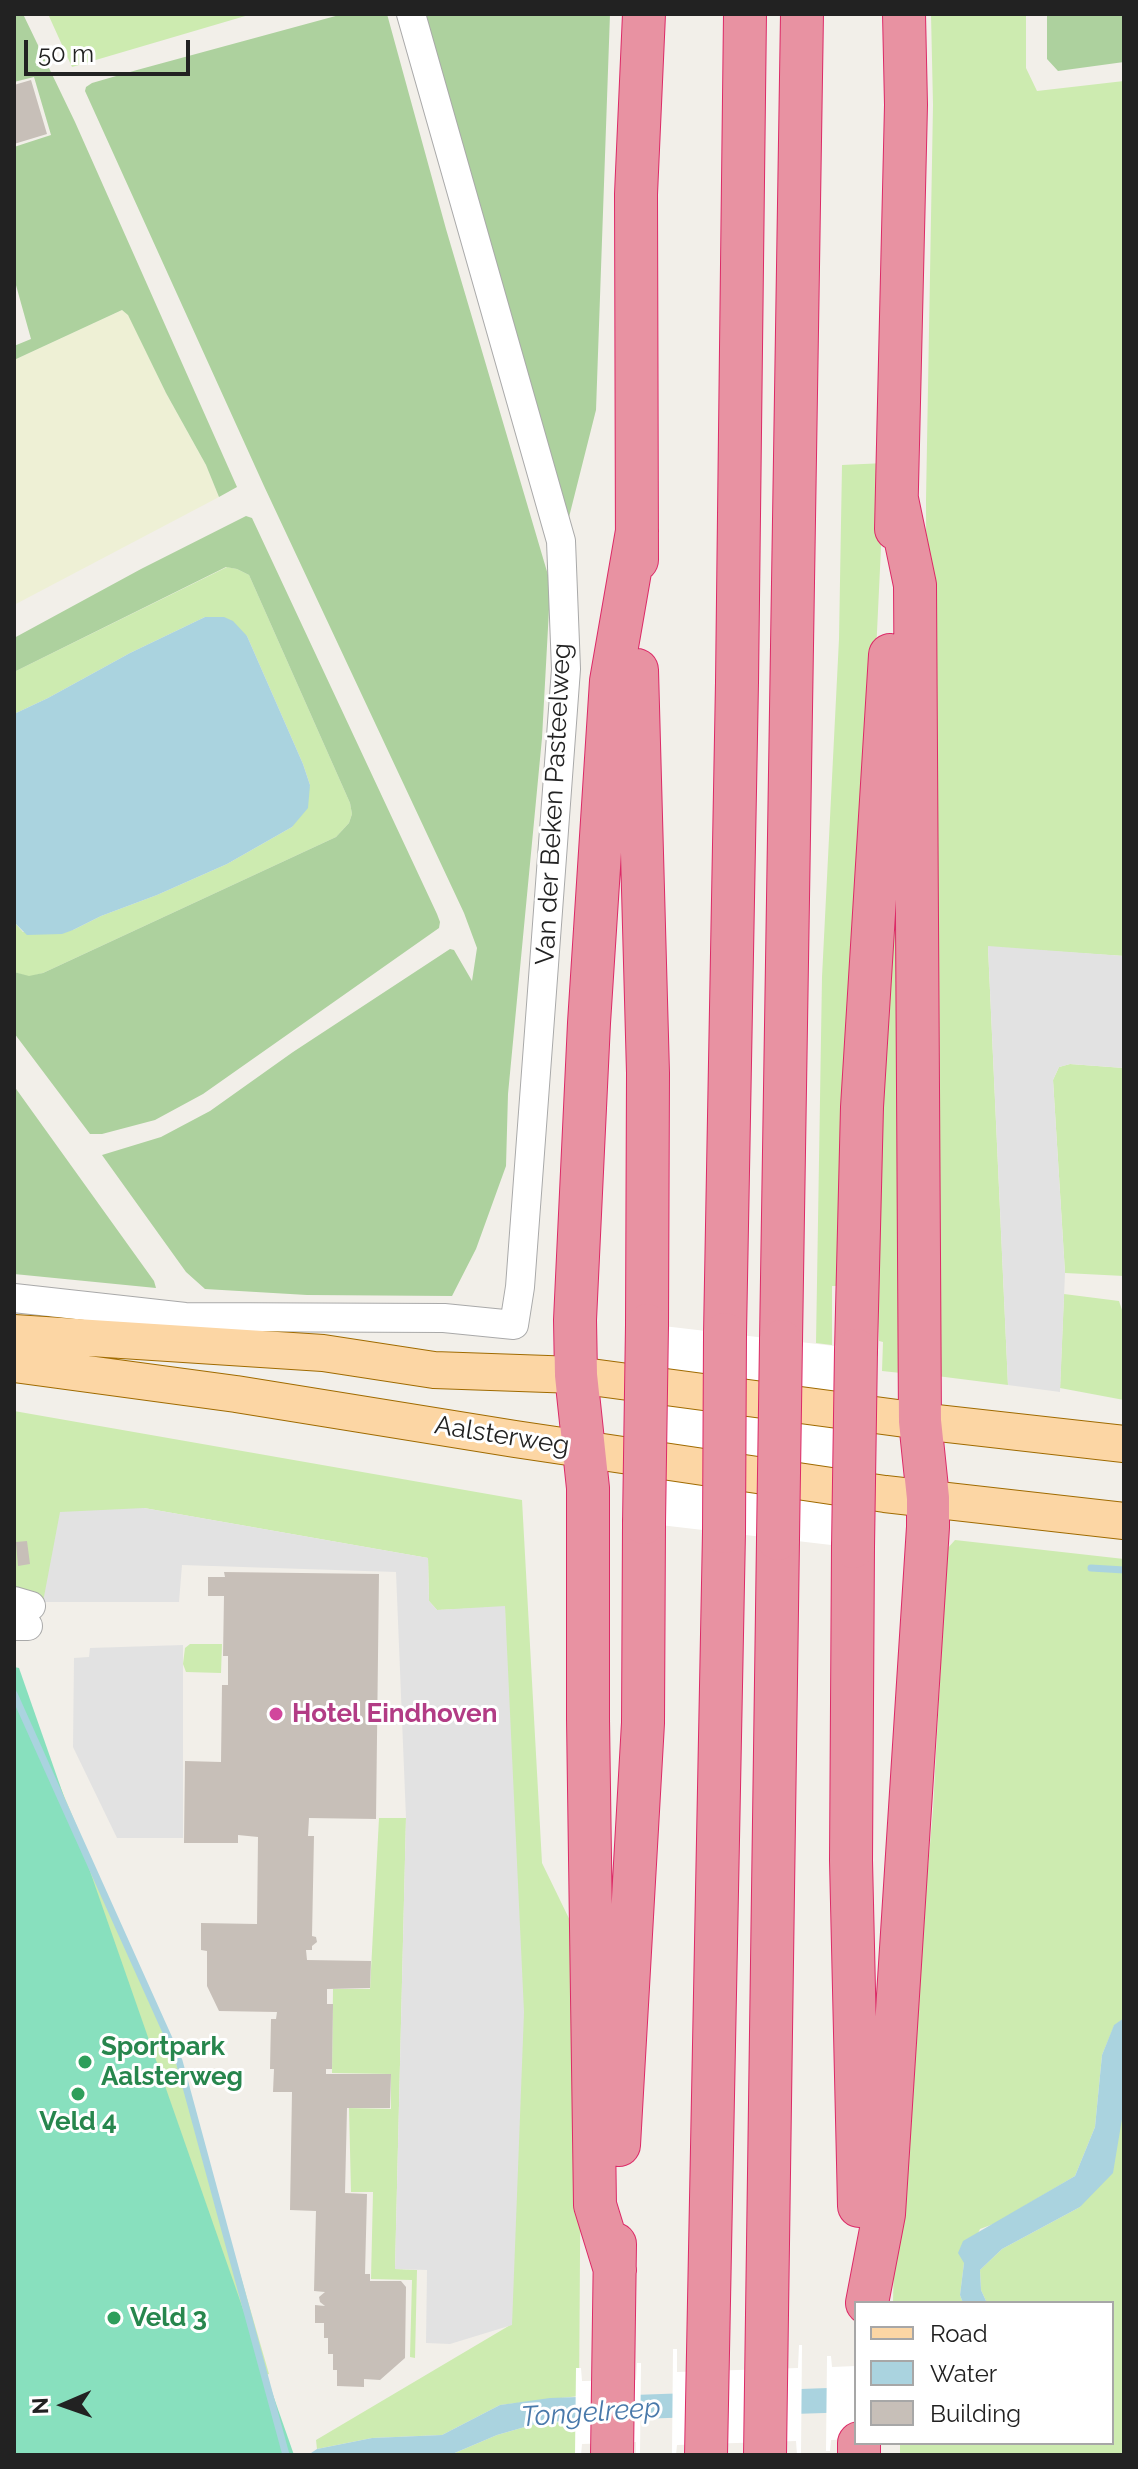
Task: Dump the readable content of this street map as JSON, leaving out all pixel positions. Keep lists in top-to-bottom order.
{
  "streets": {
    "main road": ["Aalsterweg"],
    "street": ["Van der Beken Pasteelweg"]
  },
  "water": ["Tongelreep"],
  "places": [
    "Hotel Eindhoven",
    "Sportpark Aalsterweg",
    "Veld 4",
    "Veld 3"
  ],
  "legend": ["Road", "Water", "Building"],
  "scale_bar": "50 m",
  "north": "left"
}
